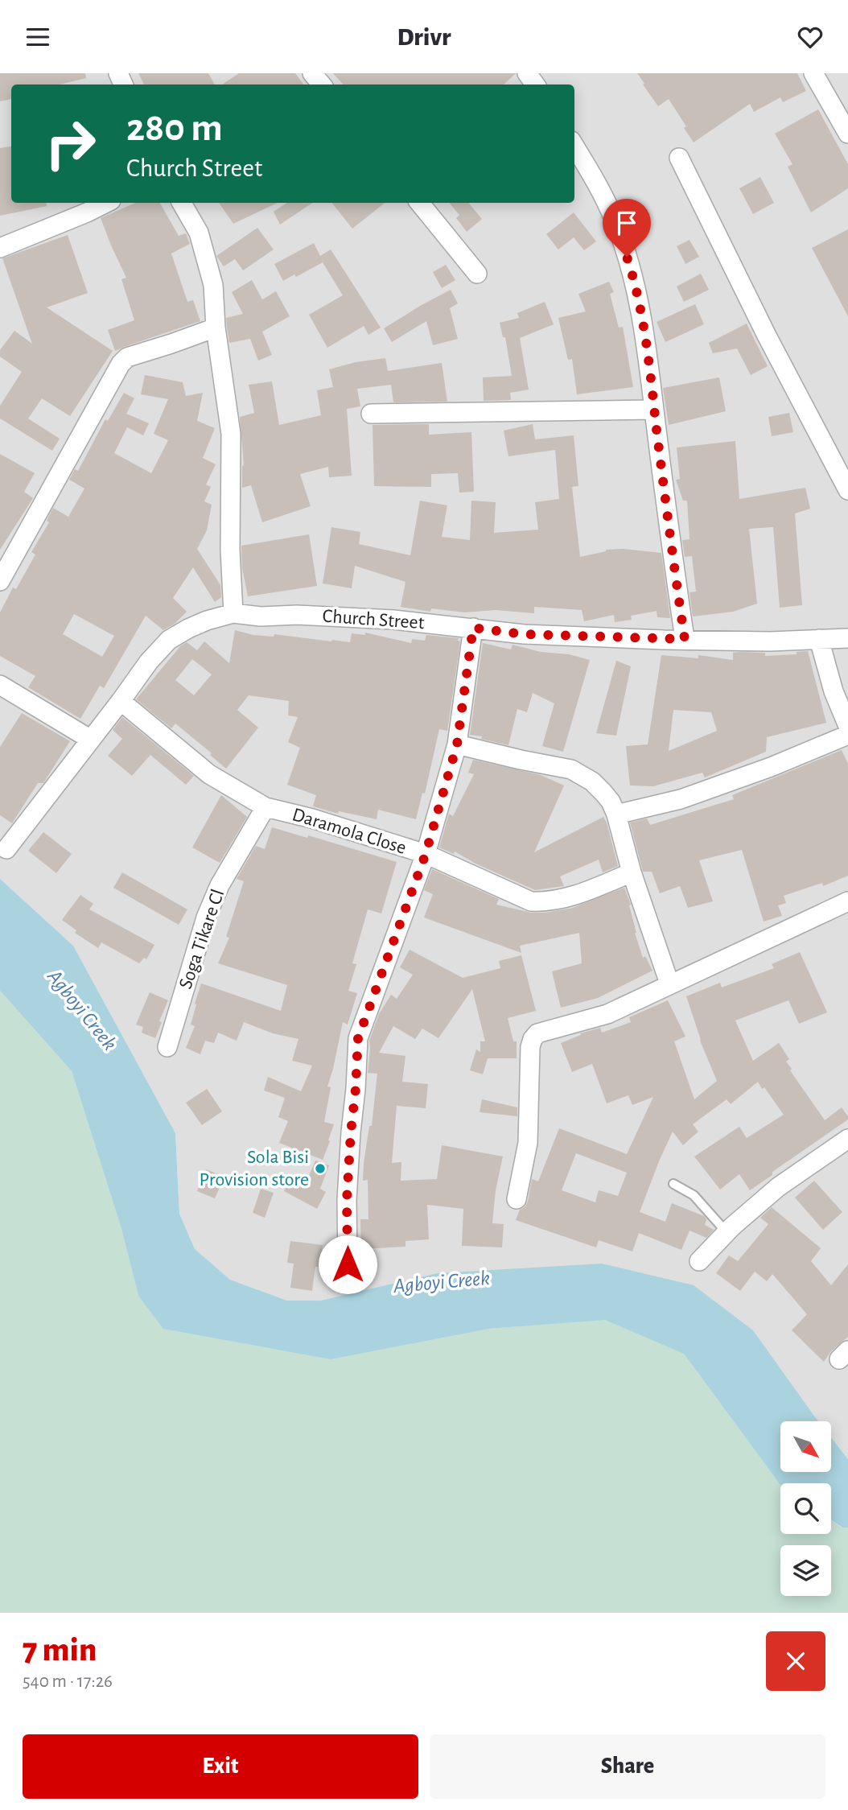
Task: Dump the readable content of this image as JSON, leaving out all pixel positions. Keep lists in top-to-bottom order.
{
  "streets": {
    "street": ["Church Street", "Daramola Close", "Soga Tikare Cl"]
  },
  "crossings": [
    ["Church Street", "Daramola Close"],
    ["Daramola Close", "Soga Tikare Cl"]
  ],
  "water": ["Agboyi Creek"],
  "places": ["Sola Bisi Provision store"],
  "north": "bottom right",
  "page": {
    "header": "Drivr",
    "turn": ["280 m", "Church Street"],
    "heading": ["7 min", "540 m · 17:26"],
    "buttons": ["Exit", "Share"]
  }
}
